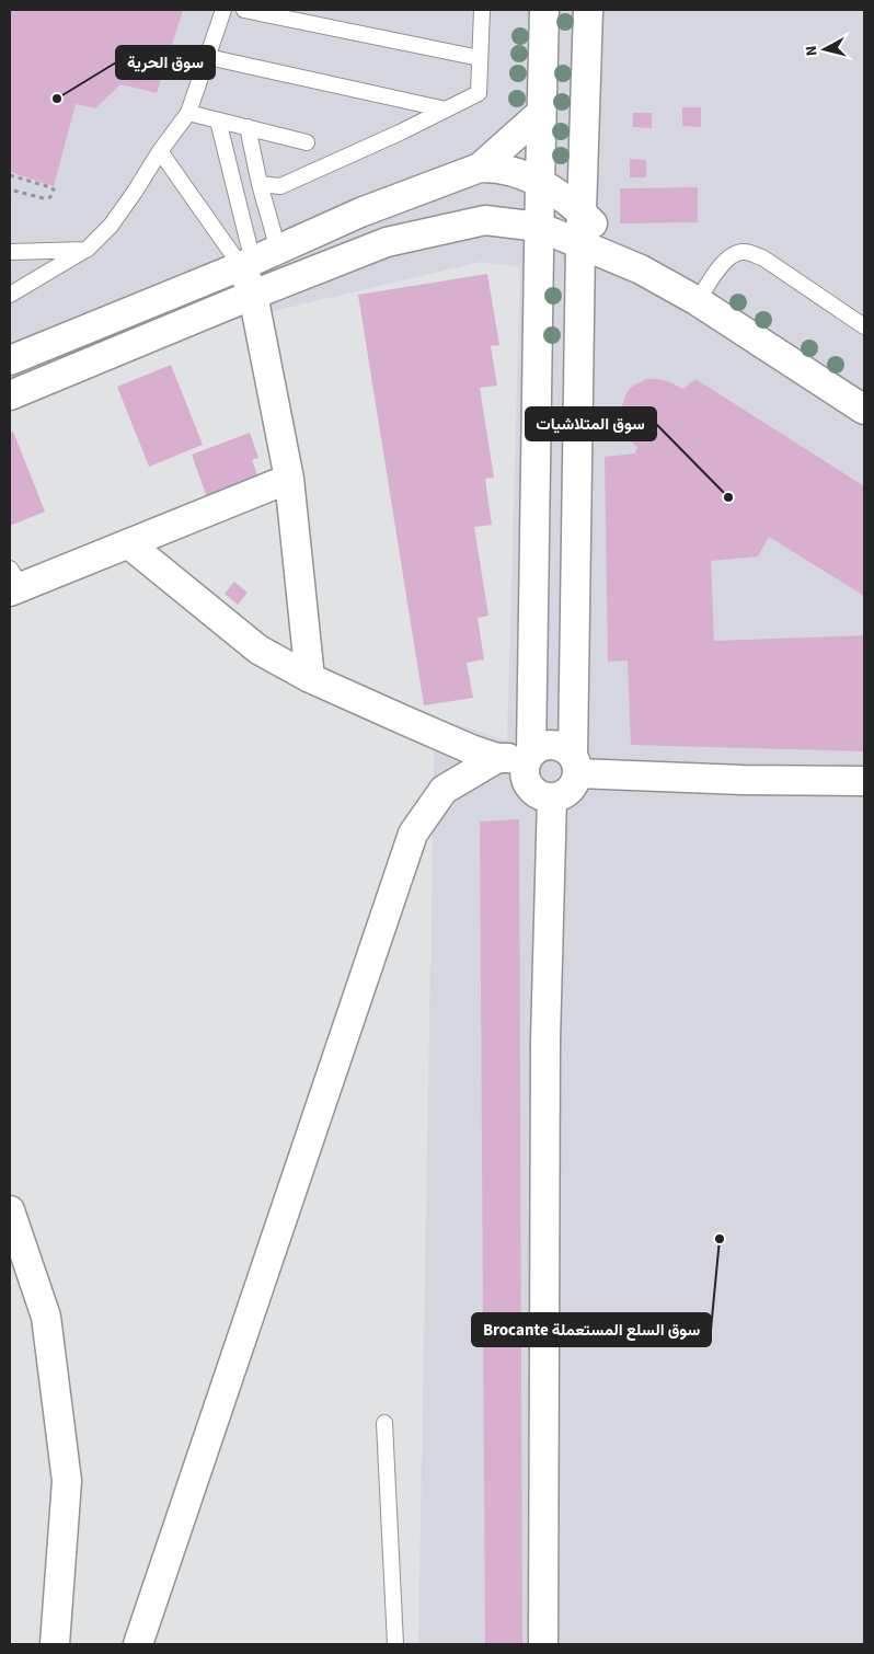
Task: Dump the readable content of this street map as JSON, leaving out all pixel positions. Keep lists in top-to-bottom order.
{
  "places": ["سوق الحرية", "سوق المتلاشيات", "Brocante سوق السلع المستعملة"],
  "north": "left"
}
